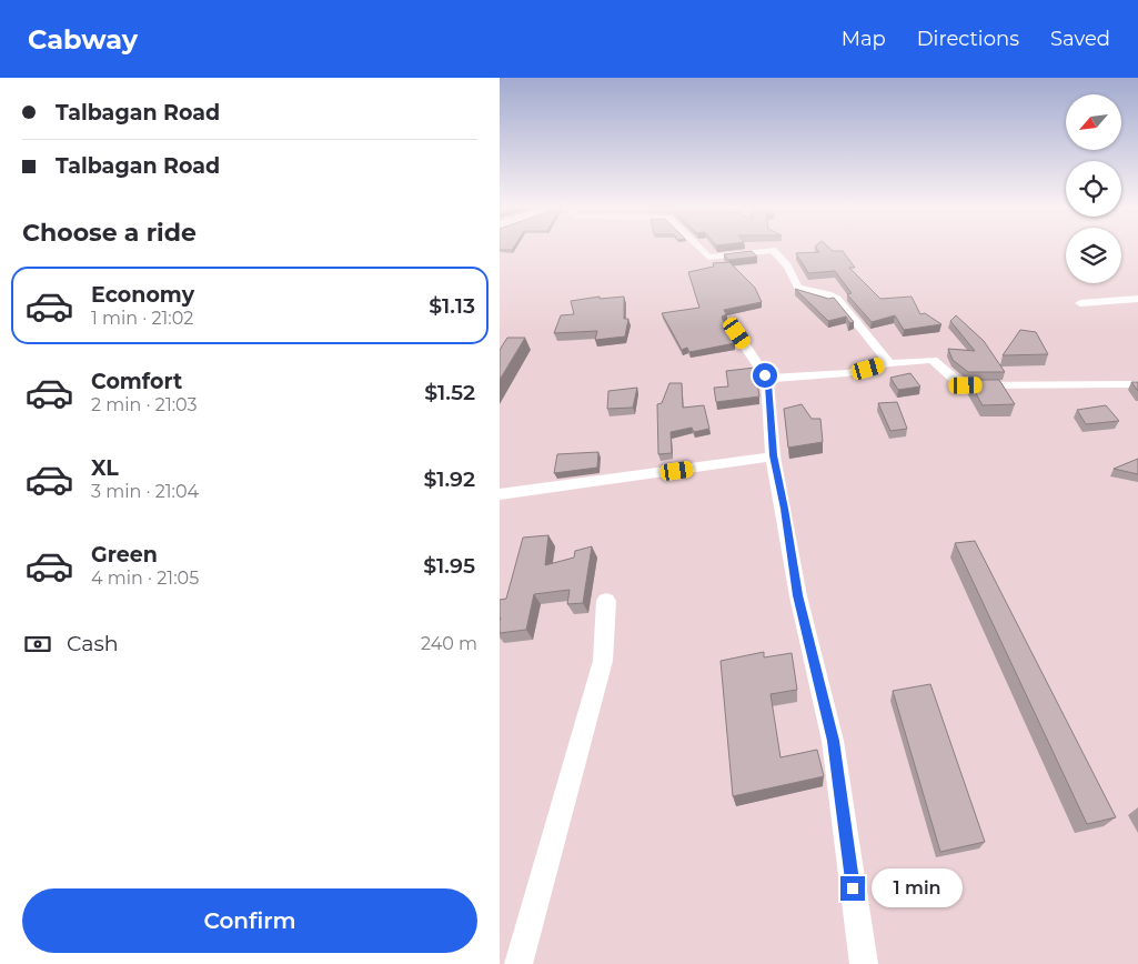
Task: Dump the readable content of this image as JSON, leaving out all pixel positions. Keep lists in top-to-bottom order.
{
  "north": "bottom left",
  "page": {
    "header": "Cabway",
    "nav": ["Map", "Directions", "Saved"],
    "banner": ["Talbagan Road", "Talbagan Road"],
    "heading": "Choose a ride",
    "list": [
      {
        "name": "Economy",
        "note": "1 min · 21:02",
        "value": "$1.13"
      },
      {
        "name": "Comfort",
        "note": "2 min · 21:03",
        "value": "$1.52"
      },
      {
        "name": "XL",
        "note": "3 min · 21:04",
        "value": "$1.92"
      },
      {
        "name": "Green",
        "note": "4 min · 21:05",
        "value": "$1.95"
      }
    ],
    "pay": ["Cash", "240 m"],
    "bubble": "1 min",
    "buttons": "Confirm"
  }
}
